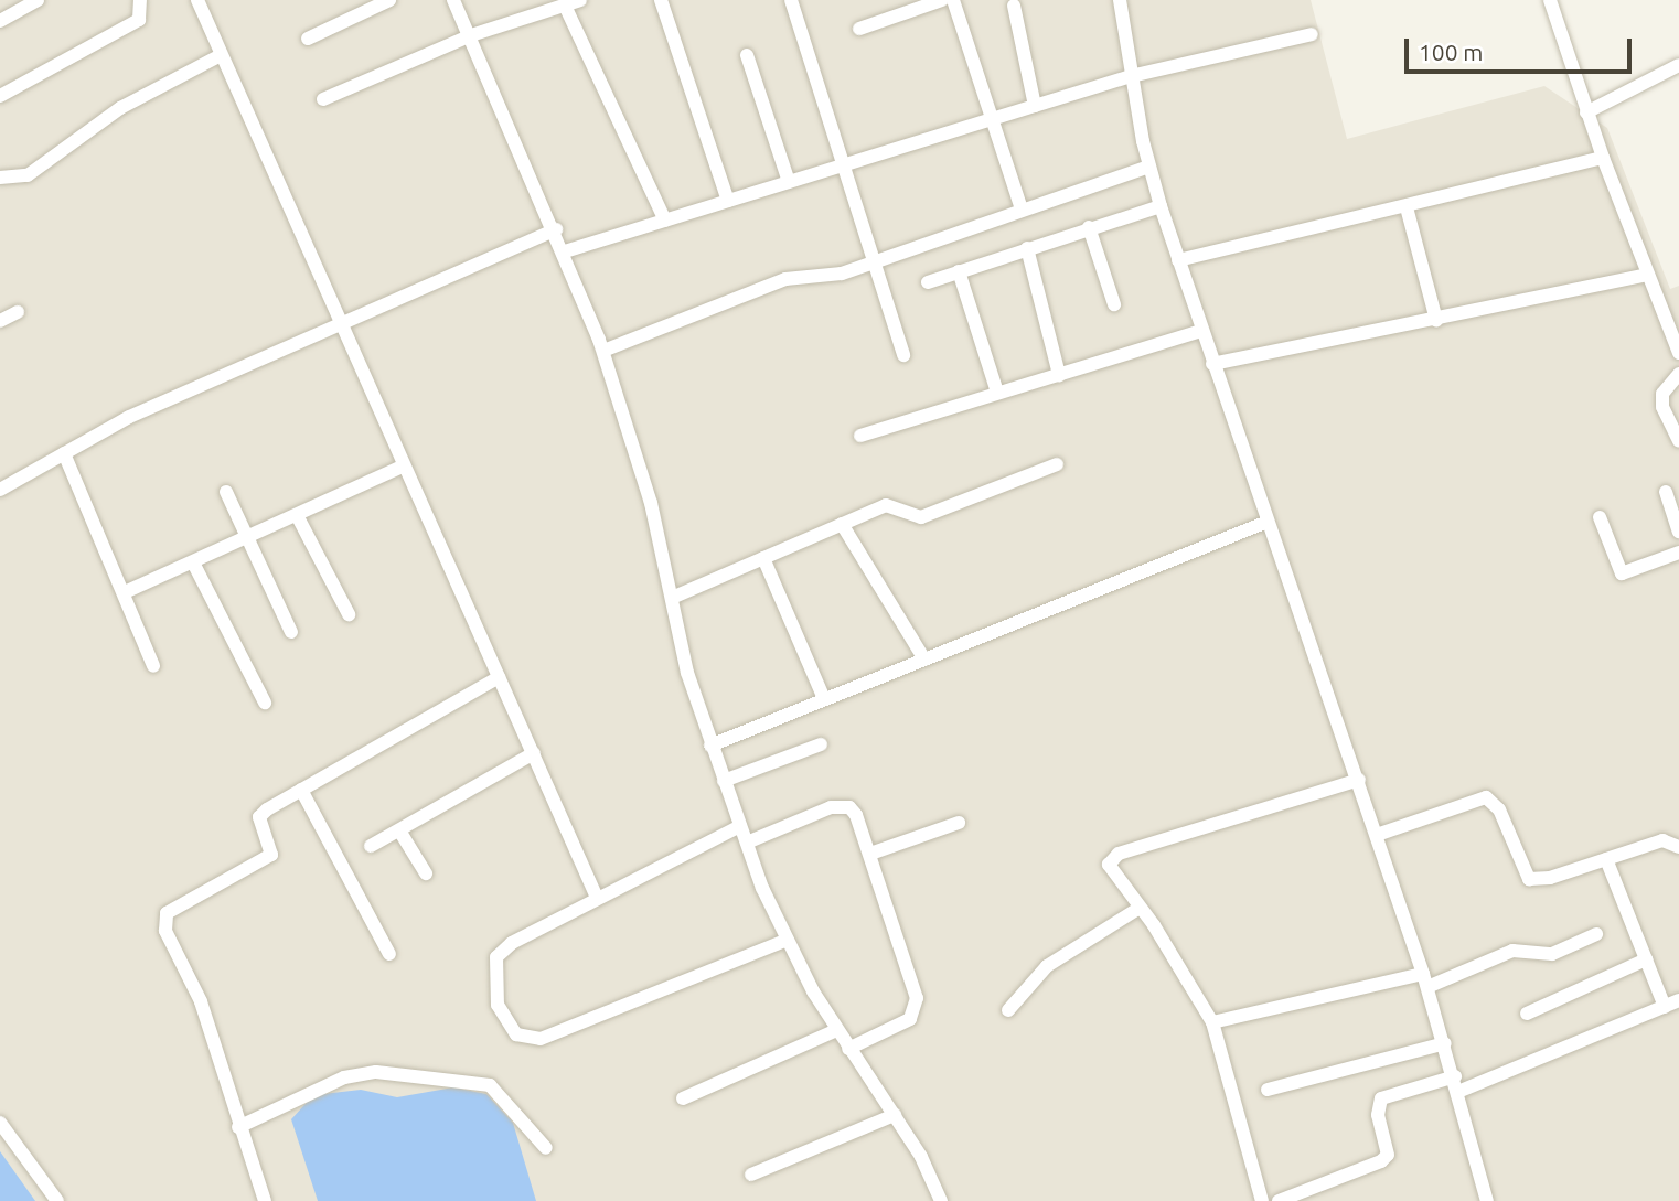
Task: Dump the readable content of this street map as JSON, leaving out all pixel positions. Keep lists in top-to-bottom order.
{
  "scale_bar": "100 m"
}
